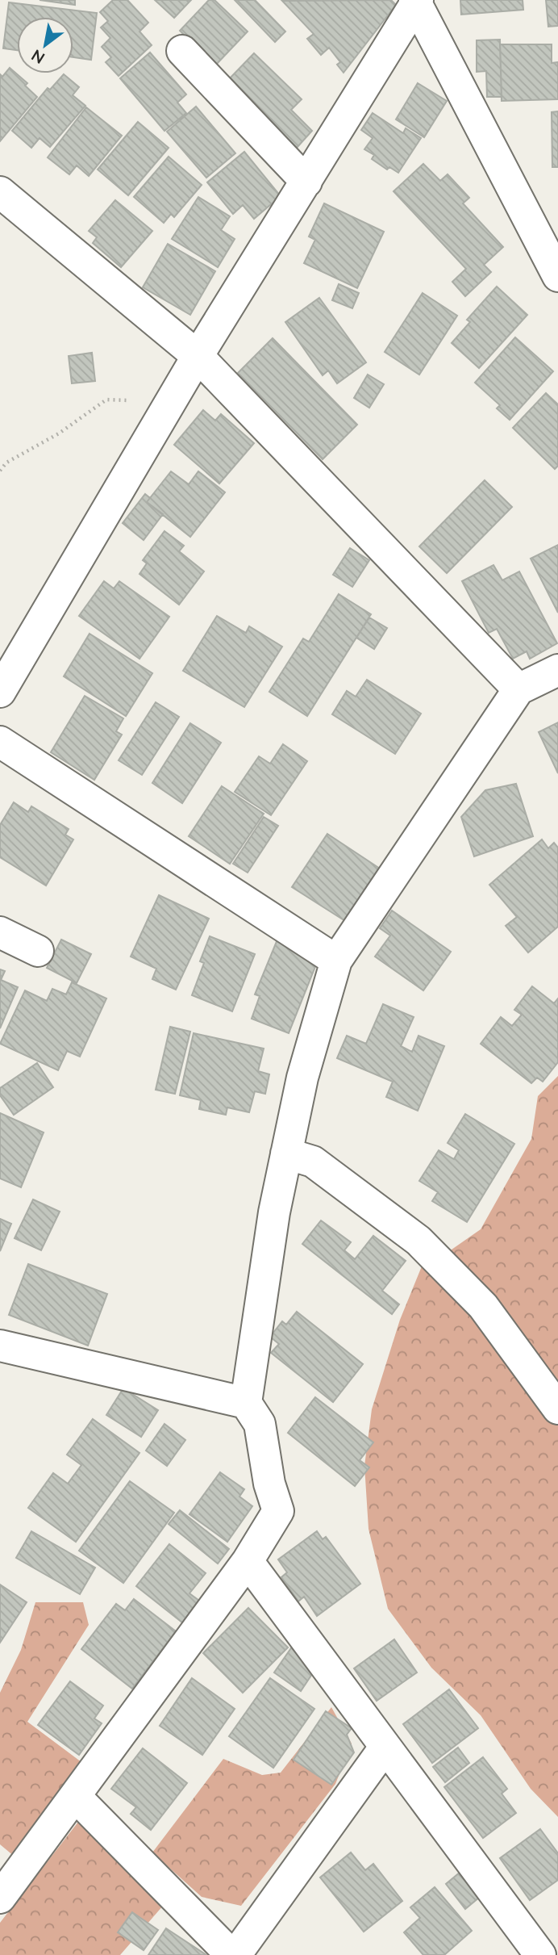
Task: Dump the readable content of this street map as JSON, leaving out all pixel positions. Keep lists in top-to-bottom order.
{
  "north": "bottom left"
}
